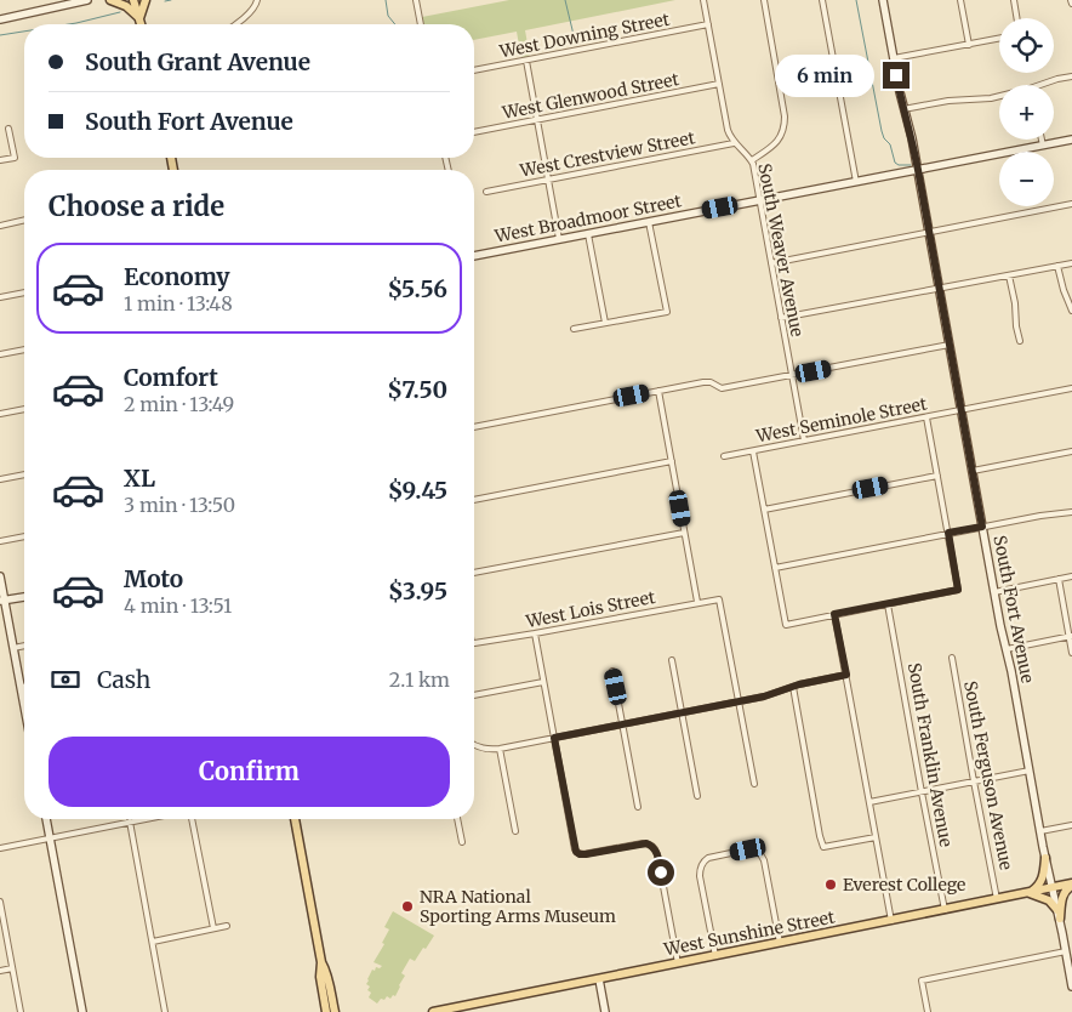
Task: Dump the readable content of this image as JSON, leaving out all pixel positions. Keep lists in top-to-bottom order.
{
  "streets": {
    "main road": ["West Sunshine Street"],
    "street": [
      "West Downing Street",
      "West Glenwood Street",
      "West Crestview Street",
      "West Broadmoor Street",
      "South Weaver Avenue",
      "West Seminole Street",
      "West Lois Street",
      "South Fort Avenue",
      "South Franklin Avenue",
      "South Ferguson Avenue"
    ]
  },
  "crossings": [
    ["West Downing Street", "South Weaver Avenue"],
    ["West Glenwood Street", "South Weaver Avenue"],
    ["West Crestview Street", "South Weaver Avenue"],
    ["West Broadmoor Street", "South Weaver Avenue"],
    ["West Broadmoor Street", "South Fort Avenue"],
    ["South Weaver Avenue", "West Seminole Street"],
    ["West Seminole Street", "South Fort Avenue"],
    ["South Fort Avenue", "West Sunshine Street"],
    ["South Franklin Avenue", "West Sunshine Street"],
    ["South Ferguson Avenue", "West Sunshine Street"]
  ],
  "places": ["Everest College", "NRA National Sporting Arms Museum"],
  "page": {
    "map_buttons": ["+", "−"],
    "banner": ["South Grant Avenue", "South Fort Avenue"],
    "bubble": "6 min",
    "heading": "Choose a ride",
    "list": [
      {
        "name": "Economy",
        "note": "1 min · 13:48",
        "value": "$5.56"
      },
      {
        "name": "Comfort",
        "note": "2 min · 13:49",
        "value": "$7.50"
      },
      {
        "name": "XL",
        "note": "3 min · 13:50",
        "value": "$9.45"
      },
      {
        "name": "Moto",
        "note": "4 min · 13:51",
        "value": "$3.95"
      }
    ],
    "pay": ["Cash", "2.1 km"],
    "buttons": "Confirm"
  }
}
